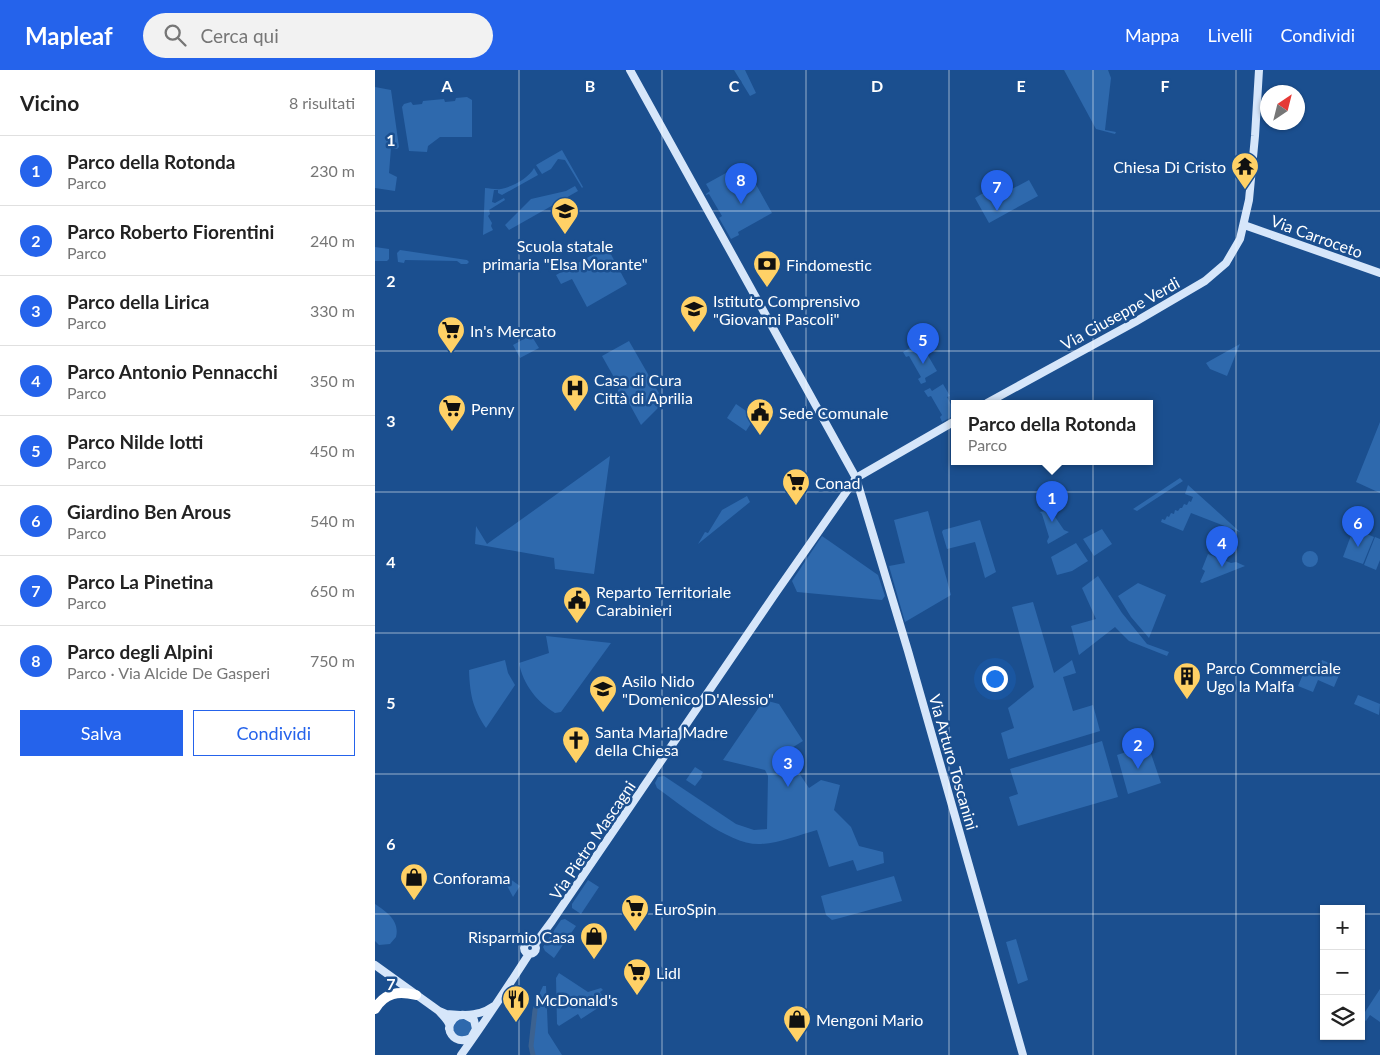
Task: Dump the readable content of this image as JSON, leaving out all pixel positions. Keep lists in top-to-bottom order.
{
  "streets": {
    "street": [
      "Via Carroceto",
      "Via Giuseppe Verdi",
      "Via Arturo Toscanini",
      "Via Pietro Mascagni"
    ]
  },
  "crossings": [
    ["Via Carroceto", "Via Giuseppe Verdi"],
    ["Via Arturo Toscanini", "Via Pietro Mascagni"]
  ],
  "places": {
    "temple": ["Chiesa Di Cristo"],
    "school or university": ["Scuola statale primaria \"Elsa Morante\"", "Istituto Comprensivo \"Giovanni Pascoli\"", "Asilo Nido \"Domenico D'Alessio\""],
    "bank": ["Findomestic"],
    "supermarket": [
      "In's Mercato",
      "Penny",
      "Conad",
      "EuroSpin",
      "Lidl"
    ],
    "hospital": ["Casa di Cura Città di Aprilia"],
    "public building": ["Sede Comunale", "Reparto Territoriale Carabinieri"],
    "building": ["Parco Commerciale Ugo la Malfa"],
    "church": ["Santa Maria Madre della Chiesa"],
    "shop": ["Conforama", "Risparmio Casa", "Mengoni Mario"],
    "restaurant": ["McDonald's"]
  },
  "north": "top right",
  "page": {
    "header": "Mapleaf",
    "search": "Cerca qui",
    "nav": ["Mappa", "Livelli", "Condividi"],
    "heading": ["Vicino", "8 risultati"],
    "list": [
      {
        "mark": "1",
        "name": "Parco della Rotonda",
        "note": "Parco",
        "value": "230 m"
      },
      {
        "mark": "2",
        "name": "Parco Roberto Fiorentini",
        "note": "Parco",
        "value": "240 m"
      },
      {
        "mark": "3",
        "name": "Parco della Lirica",
        "note": "Parco",
        "value": "330 m"
      },
      {
        "mark": "4",
        "name": "Parco Antonio Pennacchi",
        "note": "Parco",
        "value": "350 m"
      },
      {
        "mark": "5",
        "name": "Parco Nilde Iotti",
        "note": "Parco",
        "value": "450 m"
      },
      {
        "mark": "6",
        "name": "Giardino Ben Arous",
        "note": "Parco",
        "value": "540 m"
      },
      {
        "mark": "7",
        "name": "Parco La Pinetina",
        "note": "Parco",
        "value": "650 m"
      },
      {
        "mark": "8",
        "name": "Parco degli Alpini",
        "note": "Parco · Via Alcide De Gasperi",
        "value": "750 m"
      }
    ],
    "pins": [
      "8",
      "7",
      "5",
      "1",
      "6",
      "4",
      "2",
      "3"
    ],
    "popup": ["Parco della Rotonda", "Parco"],
    "buttons": ["Salva", "Condividi"],
    "map_buttons": ["+", "−"]
  },
  "grid": {
    "columns": [
      "A",
      "B",
      "C",
      "D",
      "E",
      "F"
    ],
    "rows": [
      "1",
      "2",
      "3",
      "4",
      "5",
      "6",
      "7"
    ]
  }
}
